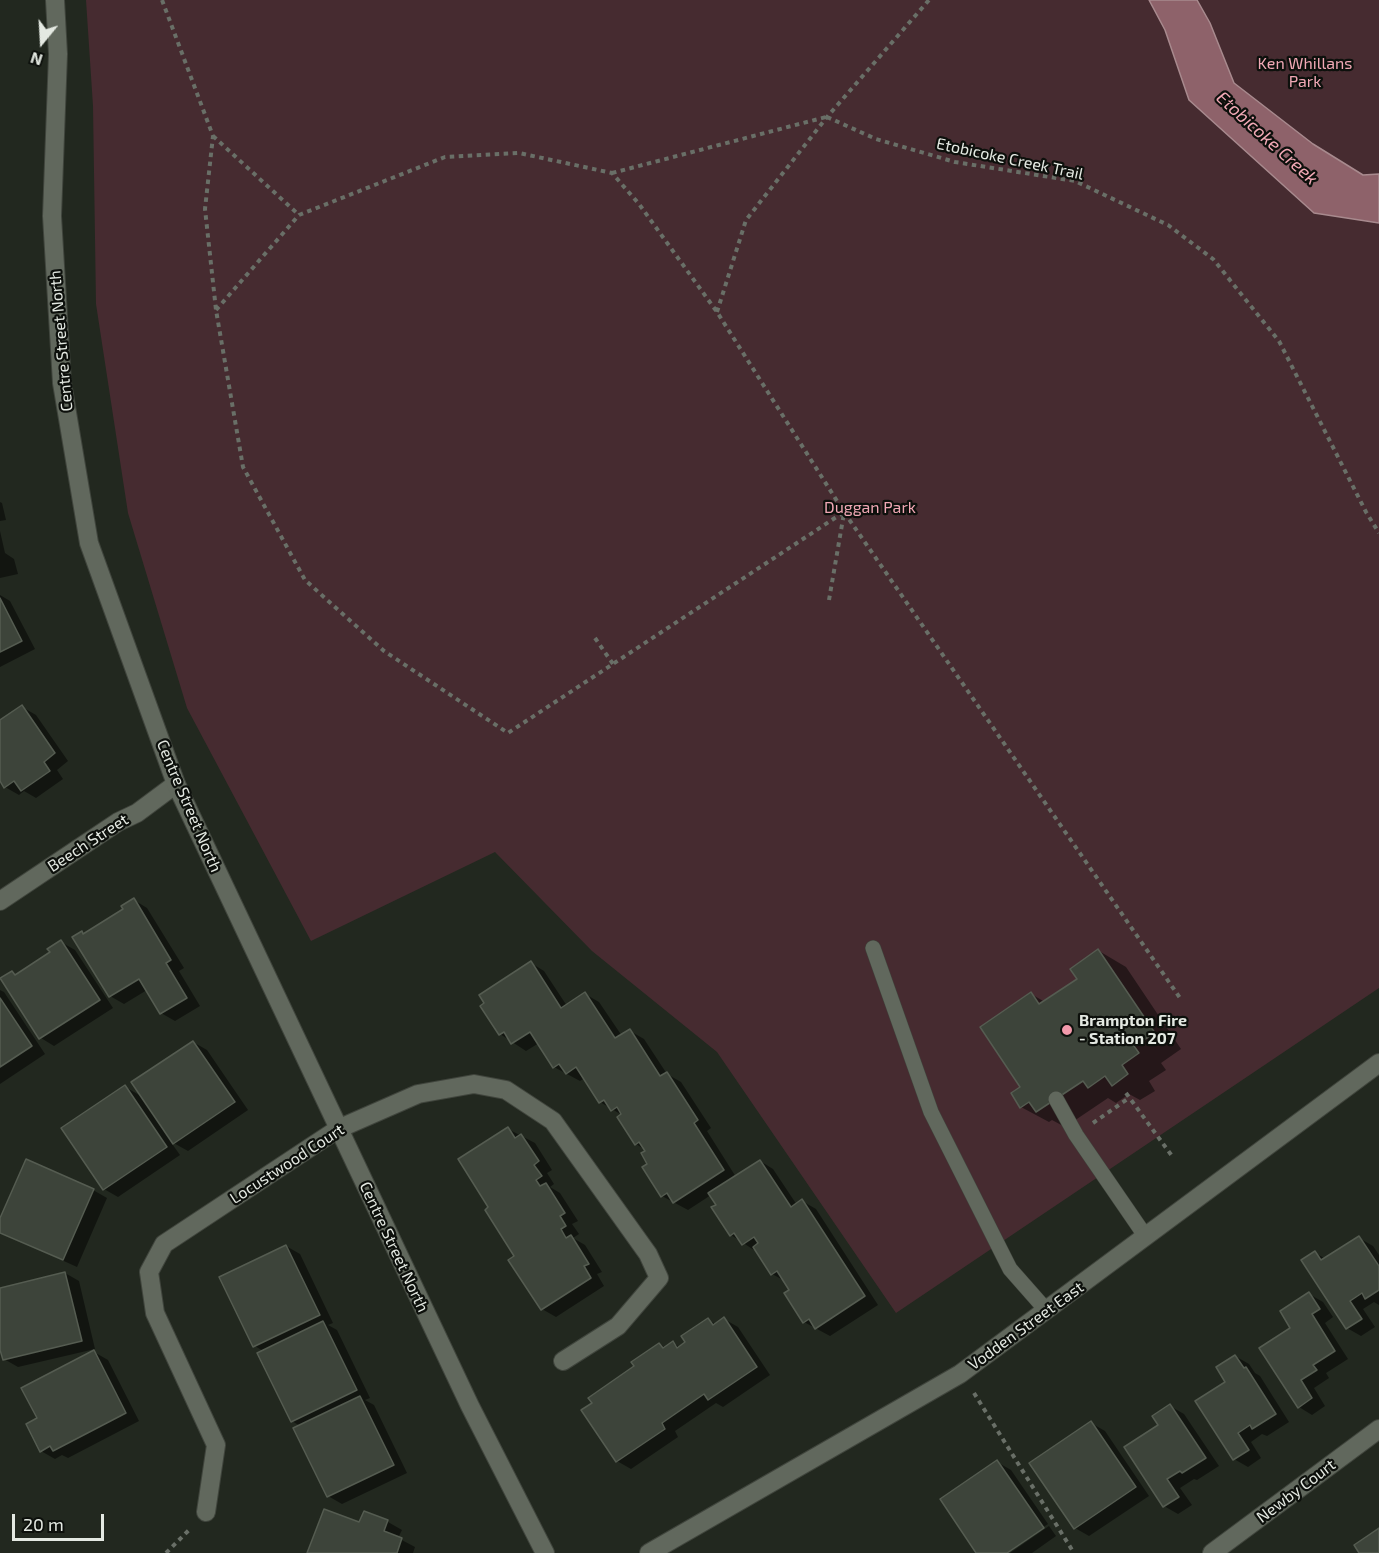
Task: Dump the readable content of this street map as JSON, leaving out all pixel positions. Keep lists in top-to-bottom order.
{
  "streets": {
    "street": [
      "Centre Street North",
      "Beech Street",
      "Locustwood Court",
      "Vodden Street East",
      "Newby Court"
    ],
    "path": ["Etobicoke Creek Trail"]
  },
  "crossings": [
    ["Centre Street North", "Beech Street"],
    ["Centre Street North", "Locustwood Court"]
  ],
  "water": ["Etobicoke Creek"],
  "parks": ["Ken Whillans Park", "Duggan Park"],
  "places": ["Brampton Fire - Station 207"],
  "scale_bar": "20 m",
  "north": "bottom"
}
